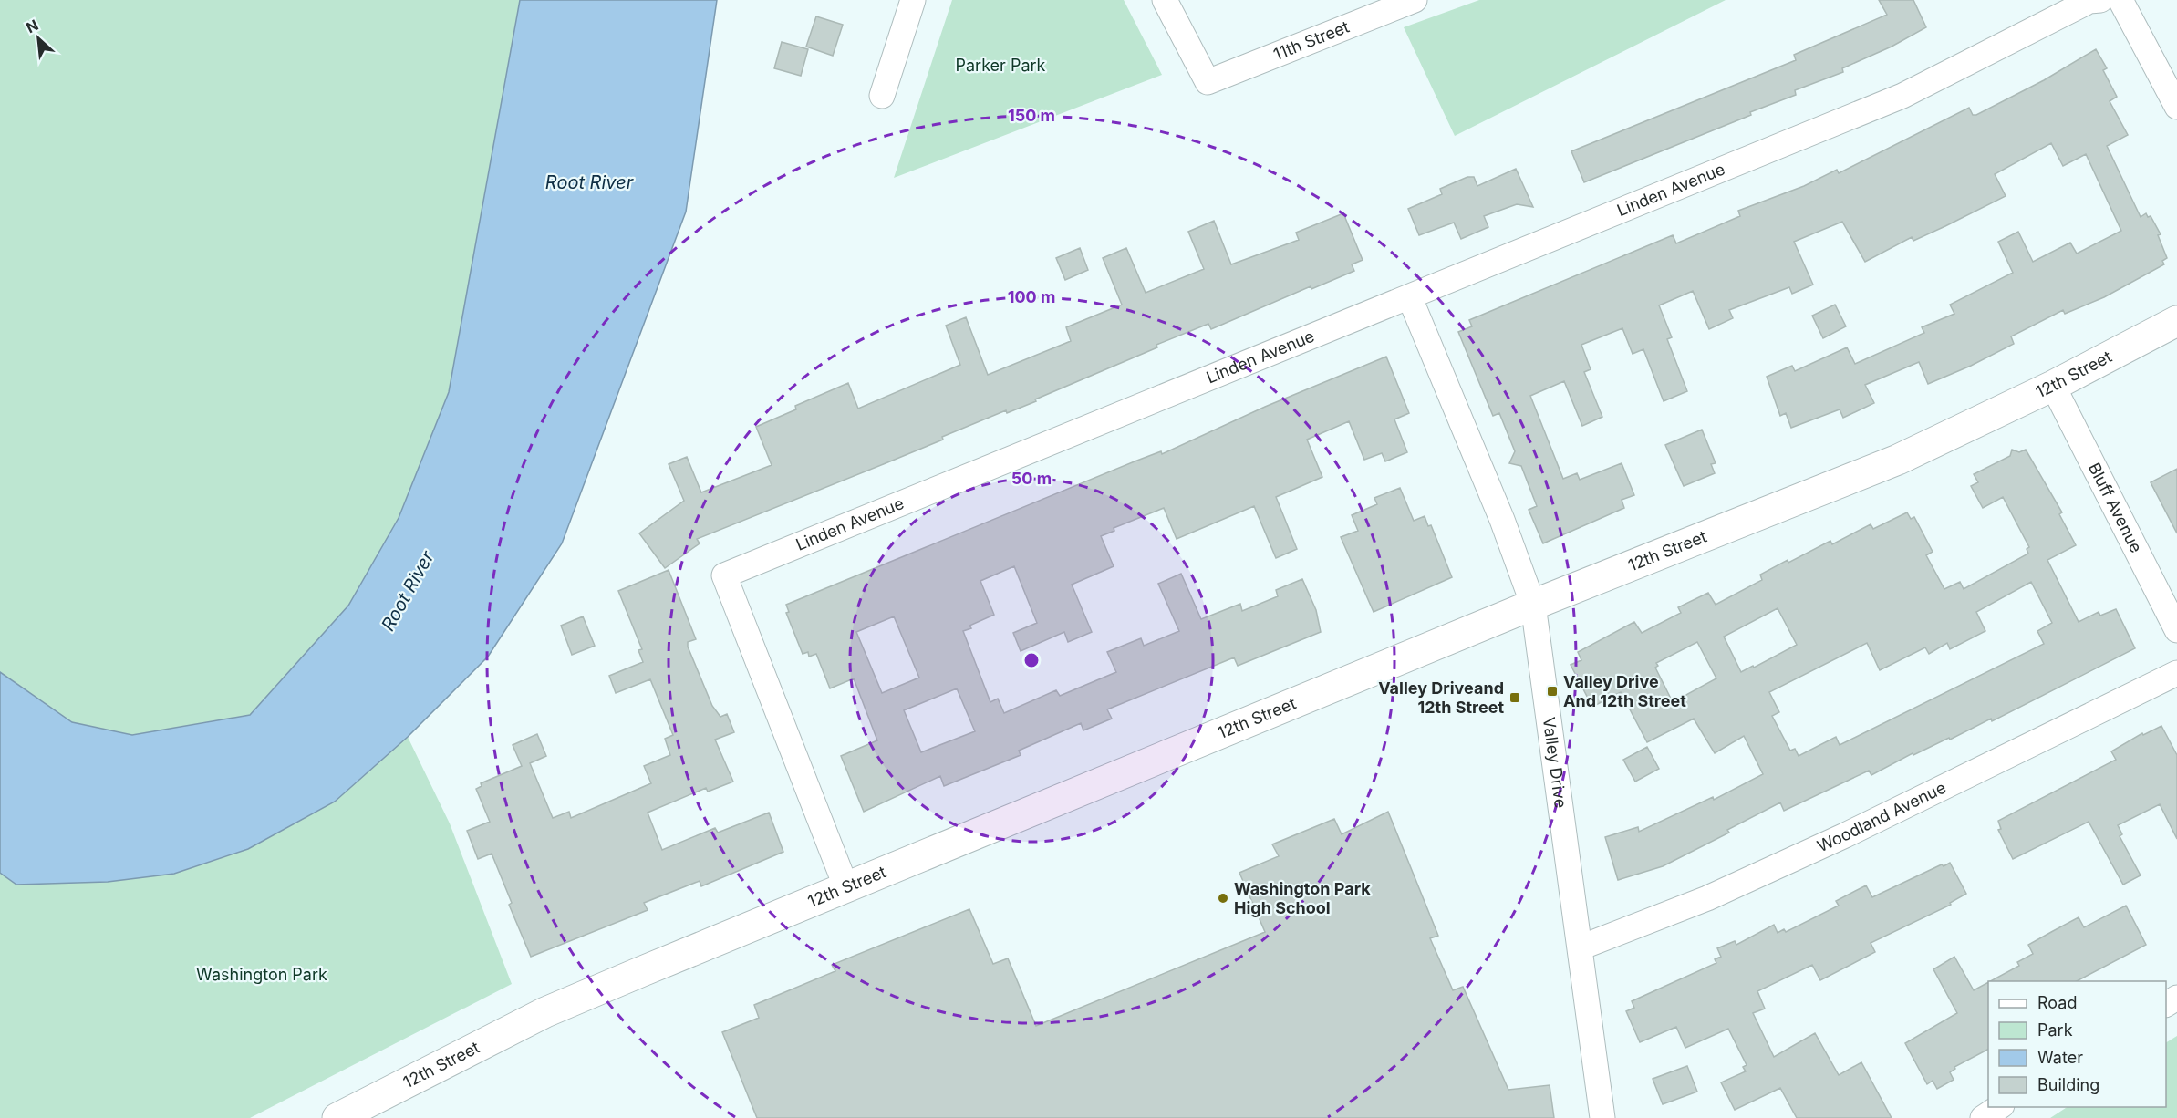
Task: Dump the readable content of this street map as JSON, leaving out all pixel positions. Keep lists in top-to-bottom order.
{
  "streets": {
    "street": [
      "11th Street",
      "Linden Avenue",
      "12th Street",
      "Bluff Avenue",
      "Valley Drive",
      "Woodland Avenue"
    ]
  },
  "crossings": [
    ["Linden Avenue", "12th Street"],
    ["Linden Avenue", "Valley Drive"],
    ["12th Street", "Bluff Avenue"],
    ["12th Street", "Valley Drive"],
    ["Valley Drive", "Woodland Avenue"]
  ],
  "water": ["Root River"],
  "parks": ["Parker Park", "Washington Park"],
  "places": {
    "transit": ["Valley Drive And 12th Street", "Valley Driveand 12th Street"],
    "other": ["Washington Park High School"]
  },
  "legend": [
    "Road",
    "Park",
    "Water",
    "Building"
  ],
  "north": "top left",
  "rings": ["150 m", "100 m", "50 m"]
}
